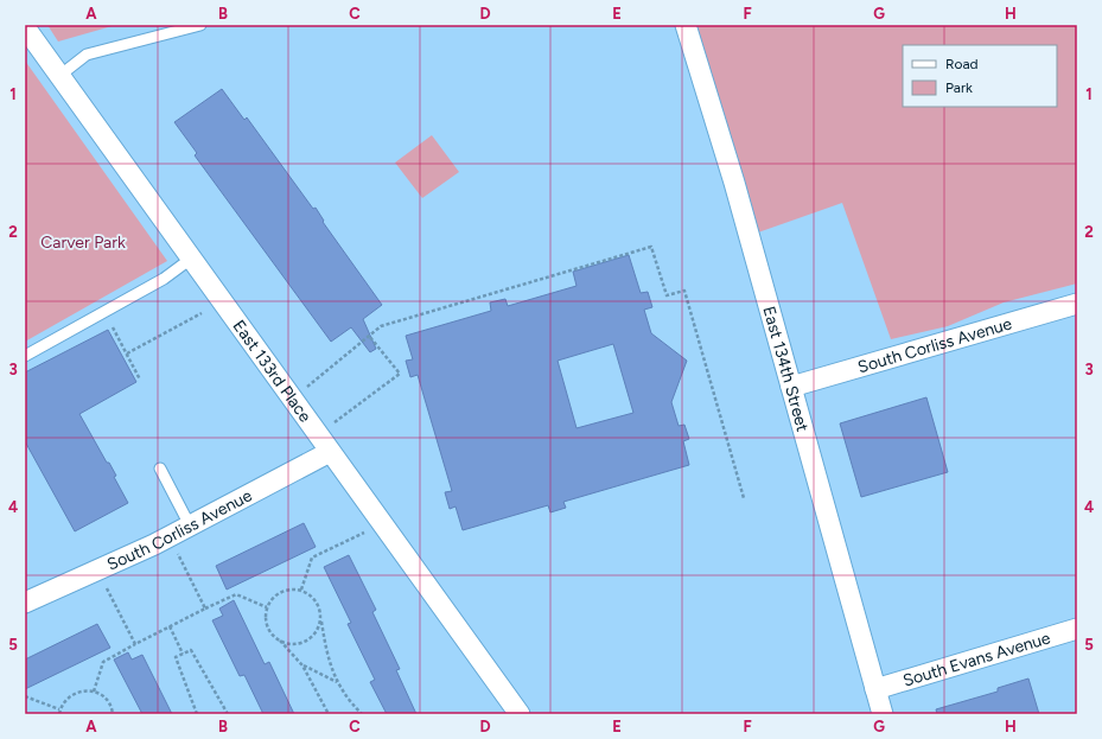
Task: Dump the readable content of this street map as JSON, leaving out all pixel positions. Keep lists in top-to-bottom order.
{
  "streets": {
    "street": [
      "South Corliss Avenue",
      "East 134th Street",
      "East 133rd Place",
      "South Evans Avenue"
    ]
  },
  "crossings": [
    ["South Corliss Avenue", "East 134th Street"],
    ["South Corliss Avenue", "East 133rd Place"],
    ["East 134th Street", "South Evans Avenue"]
  ],
  "parks": ["Carver Park"],
  "legend": ["Road", "Park"],
  "grid": {
    "columns": [
      "A",
      "B",
      "C",
      "D",
      "E",
      "F",
      "G",
      "H"
    ],
    "rows": [
      "1",
      "2",
      "3",
      "4",
      "5"
    ]
  }
}
